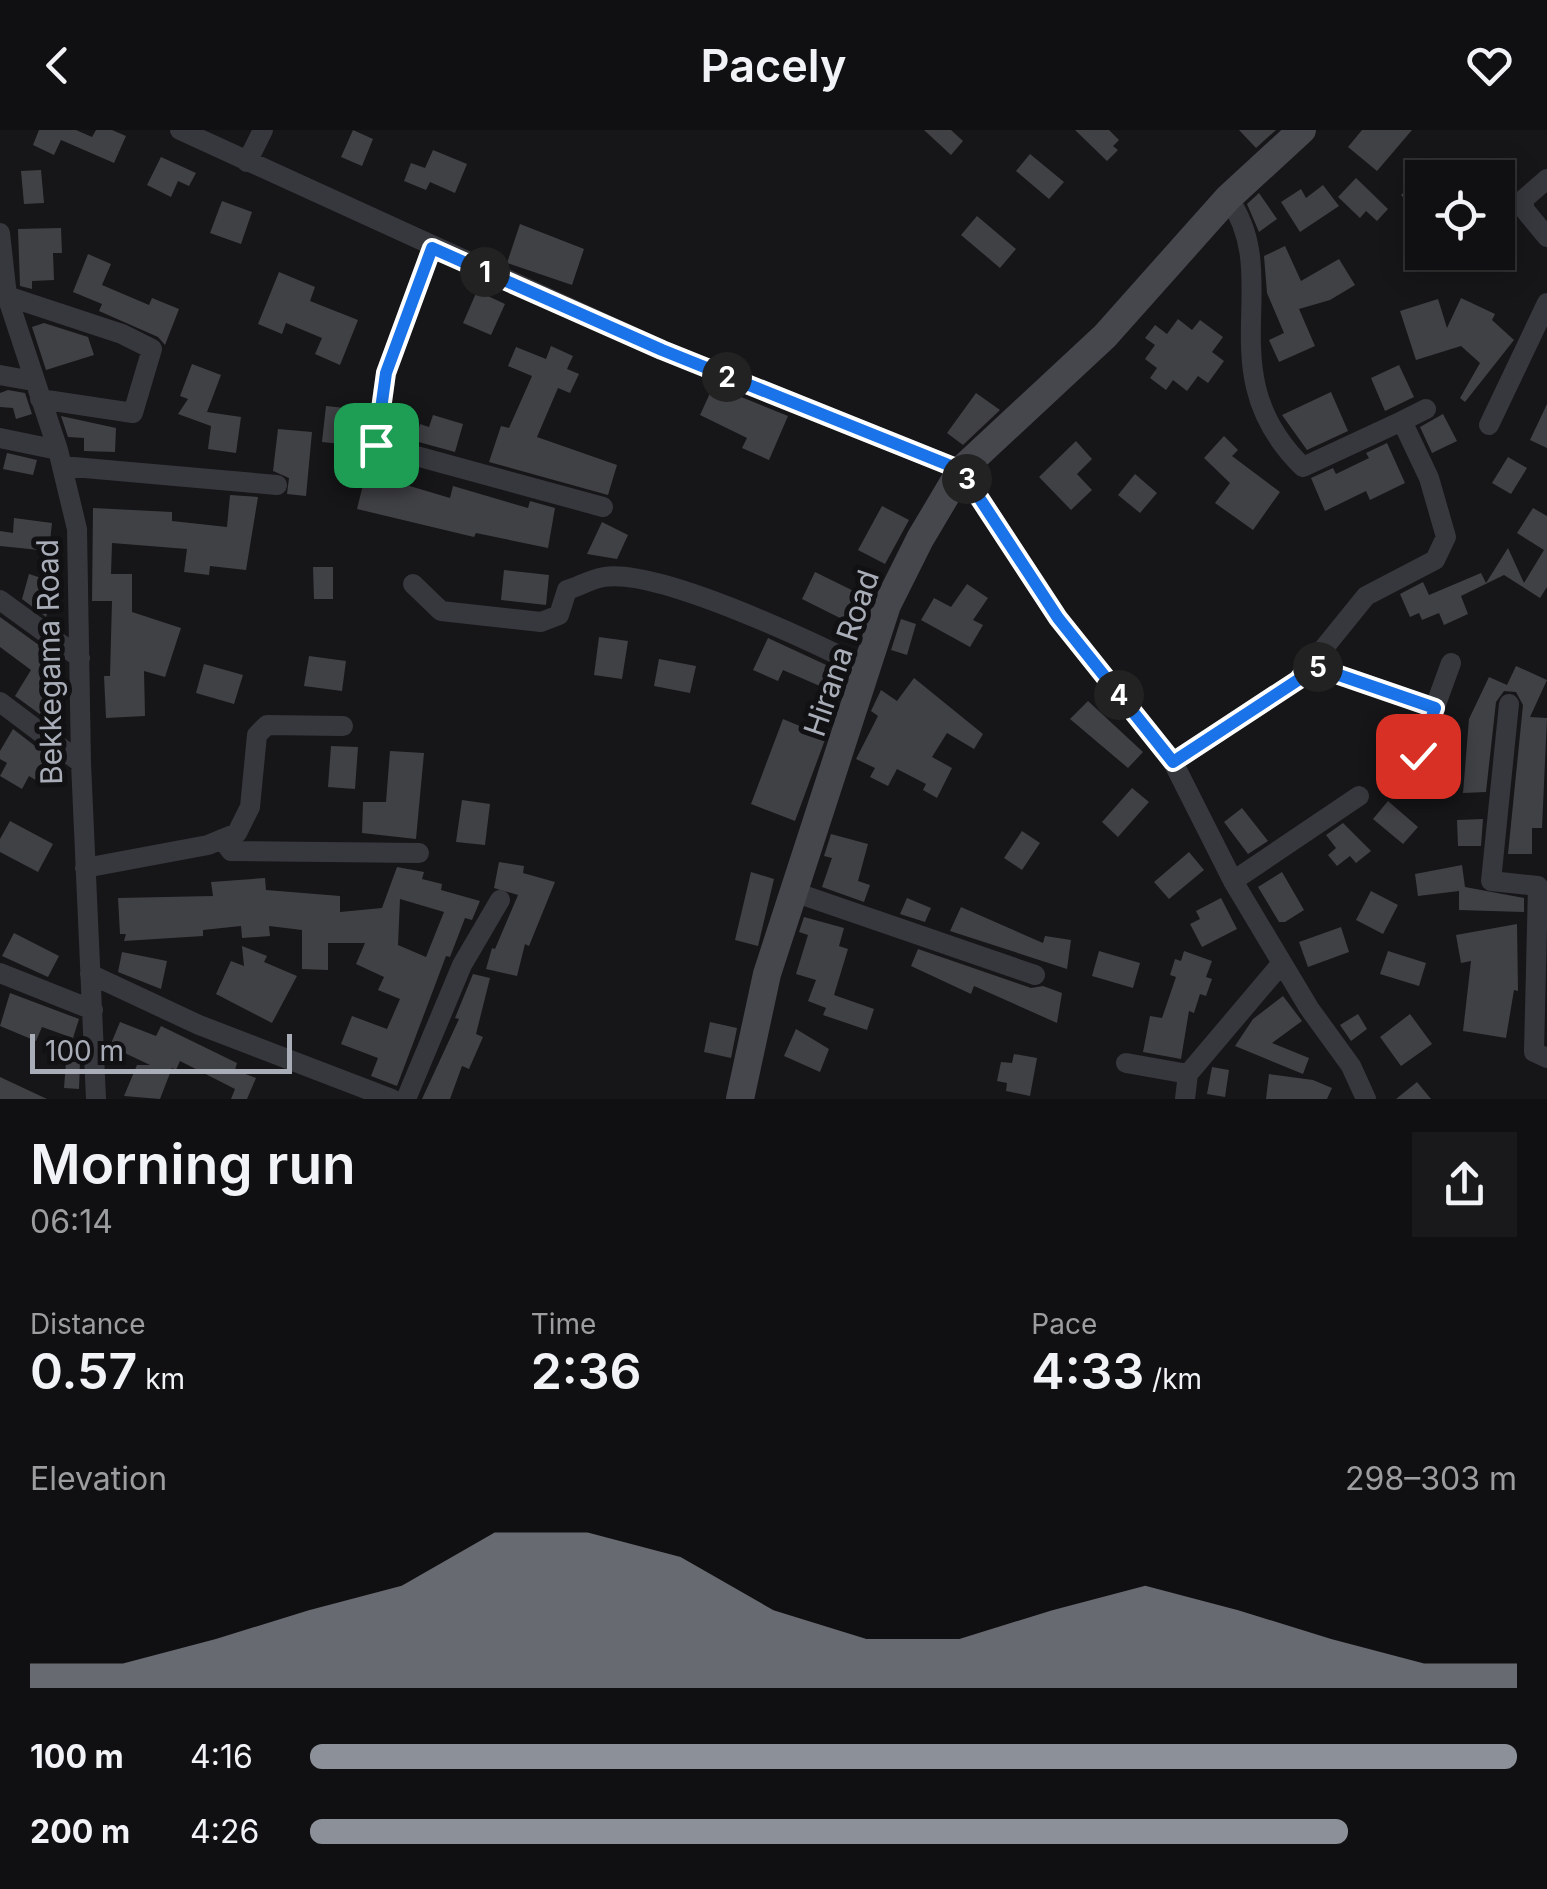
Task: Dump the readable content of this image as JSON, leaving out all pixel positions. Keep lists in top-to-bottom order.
{
  "streets": {
    "street": ["Hirana Road", "Bekkegama Road"]
  },
  "scale_bar": "100 m",
  "page": {
    "header": "Pacely",
    "pins": [
      "1",
      "2",
      "3",
      "5",
      "4"
    ],
    "scale": "100 m",
    "heading": ["Morning run", "06:14"],
    "stats": [
      ["Distance", "0.57 km"],
      ["Time", "2:36"],
      ["Pace", "4:33 /km"]
    ],
    "chart": ["Elevation", "298–303 m"],
    "list": [
      {
        "name": "100 m",
        "note": "4:16"
      },
      {
        "name": "200 m",
        "note": "4:26"
      }
    ]
  }
}
